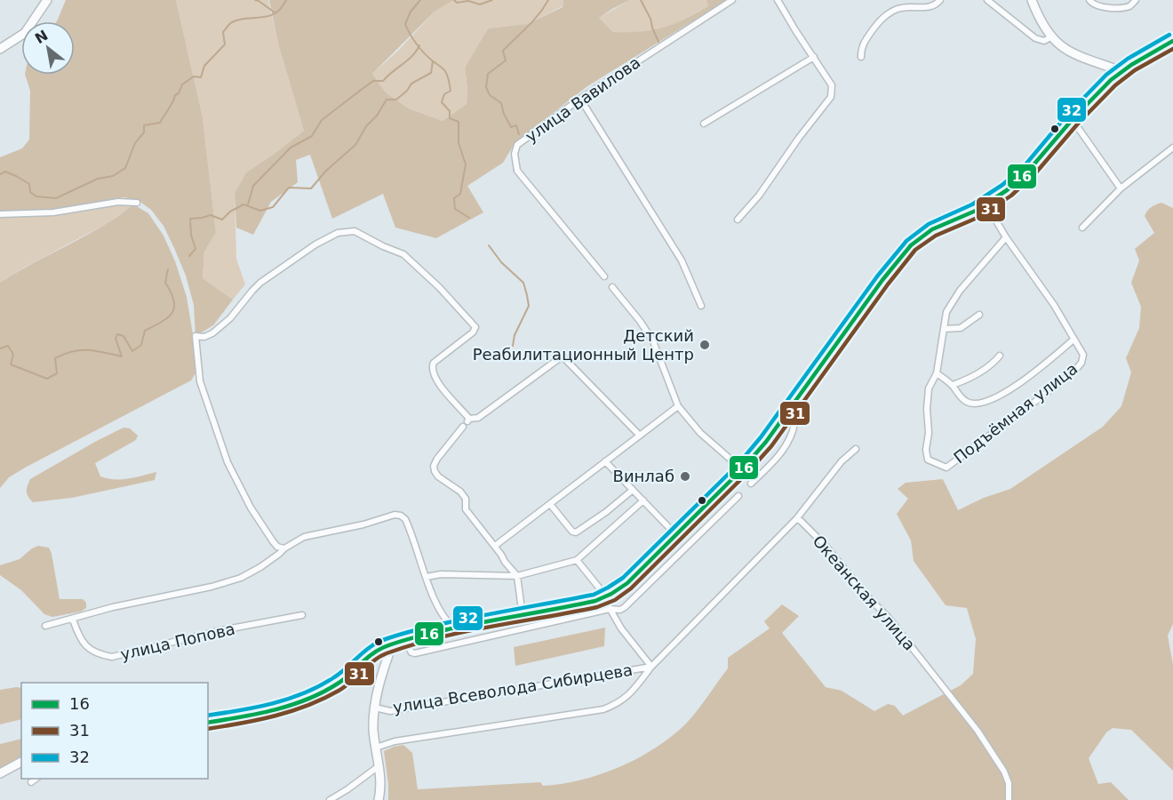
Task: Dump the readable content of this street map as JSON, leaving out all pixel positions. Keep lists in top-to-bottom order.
{
  "streets": {
    "street": [
      "улица Вавилова",
      "Подъёмная улица",
      "Океанская улица",
      "улица Попова",
      "улица Всеволода Сибирцева"
    ]
  },
  "crossings": [
    ["Океанская улица", "улица Всеволода Сибирцева"]
  ],
  "places": ["Детский Реабилитационный Центр", "Винлаб"],
  "lines": ["transit line 32", "transit line 16", "transit line 31"],
  "legend": ["16", "31", "32"],
  "north": "top left"
}
